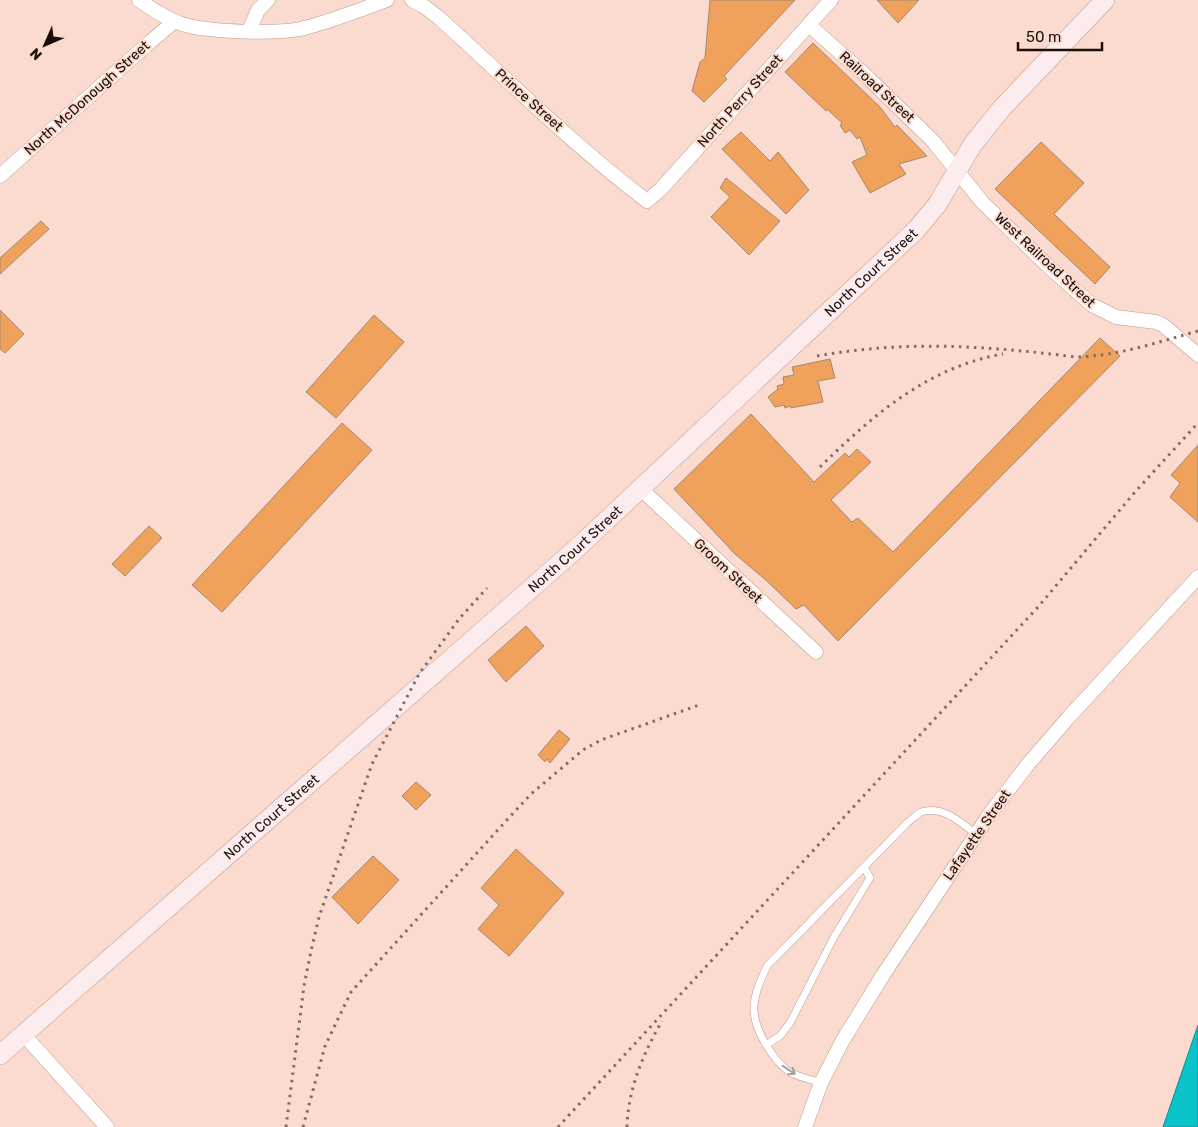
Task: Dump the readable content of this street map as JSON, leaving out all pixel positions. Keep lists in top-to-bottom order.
{
  "streets": {
    "main road": ["North Court Street"],
    "street": [
      "Railroad Street",
      "North McDonough Street",
      "Prince Street",
      "North Perry Street",
      "West Railroad Street",
      "Groom Street",
      "Lafayette Street"
    ]
  },
  "crossings": [
    ["Railroad Street", "North Perry Street"],
    ["Railroad Street", "West Railroad Street"],
    ["Railroad Street", "North Court Street"],
    ["Prince Street", "North Perry Street"],
    ["West Railroad Street", "North Court Street"],
    ["North Court Street", "Groom Street"]
  ],
  "scale_bar": "50 m",
  "north": "bottom left"
}
